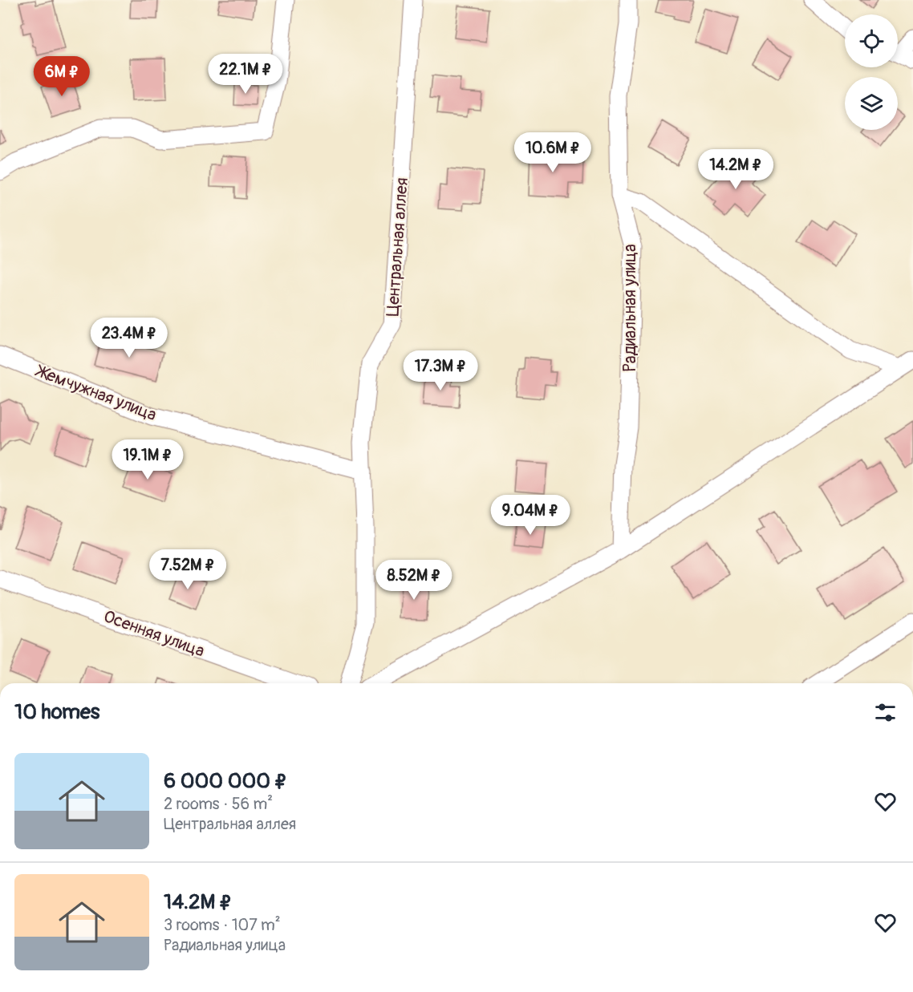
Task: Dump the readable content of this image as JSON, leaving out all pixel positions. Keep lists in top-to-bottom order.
{
  "streets": {
    "street": [
      "Центральная аллея",
      "Радиальная улица",
      "Жемчужная улица",
      "Осенняя улица"
    ]
  },
  "crossings": [
    ["Центральная аллея", "Жемчужная улица"]
  ],
  "page": {
    "price": [
      "22.1M ₽",
      "6M ₽",
      "10.6M ₽",
      "14.2M ₽",
      "23.4M ₽",
      "17.3M ₽",
      "19.1M ₽",
      "9.04M ₽",
      "7.52M ₽",
      "8.52M ₽"
    ],
    "heading": "10 homes",
    "list": [
      {
        "name": "6 000 000 ₽",
        "note": "2 rooms · 56 m² · Центральная аллея"
      },
      {
        "name": "14.2M ₽",
        "note": "3 rooms · 107 m² · Радиальная улица"
      }
    ]
  }
}
